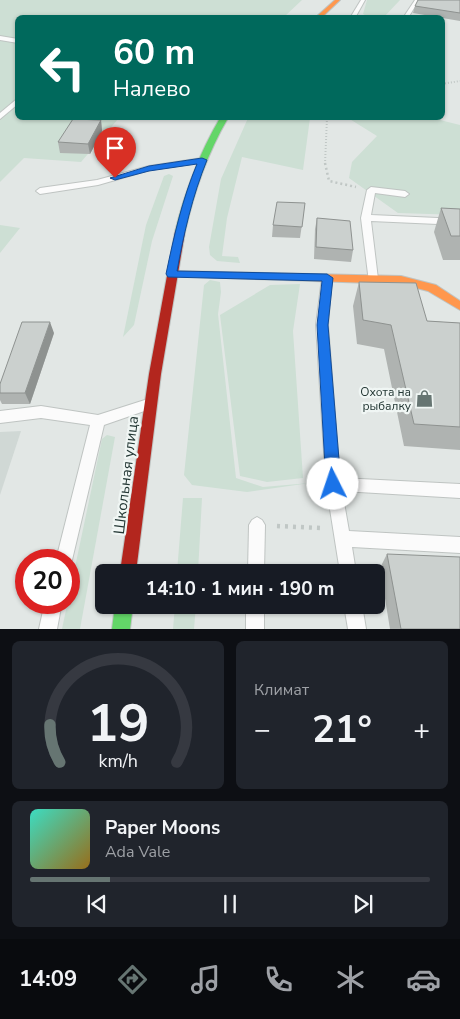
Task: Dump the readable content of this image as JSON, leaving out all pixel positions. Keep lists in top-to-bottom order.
{
  "streets": {
    "main road": ["Школьная улица"]
  },
  "places": {
    "shop": ["Охота на рыбалку"]
  },
  "page": {
    "turn": ["60 m", "Налево"],
    "limit": "20",
    "trip": "14:10 · 1 мин · 190 m",
    "tile": "Климат",
    "heat": ["−", "21°", "+"],
    "song": ["Paper Moons", "Ada Vale"],
    "tabs": "14:09",
    "gauge": ["19", "km/h"]
  }
}
